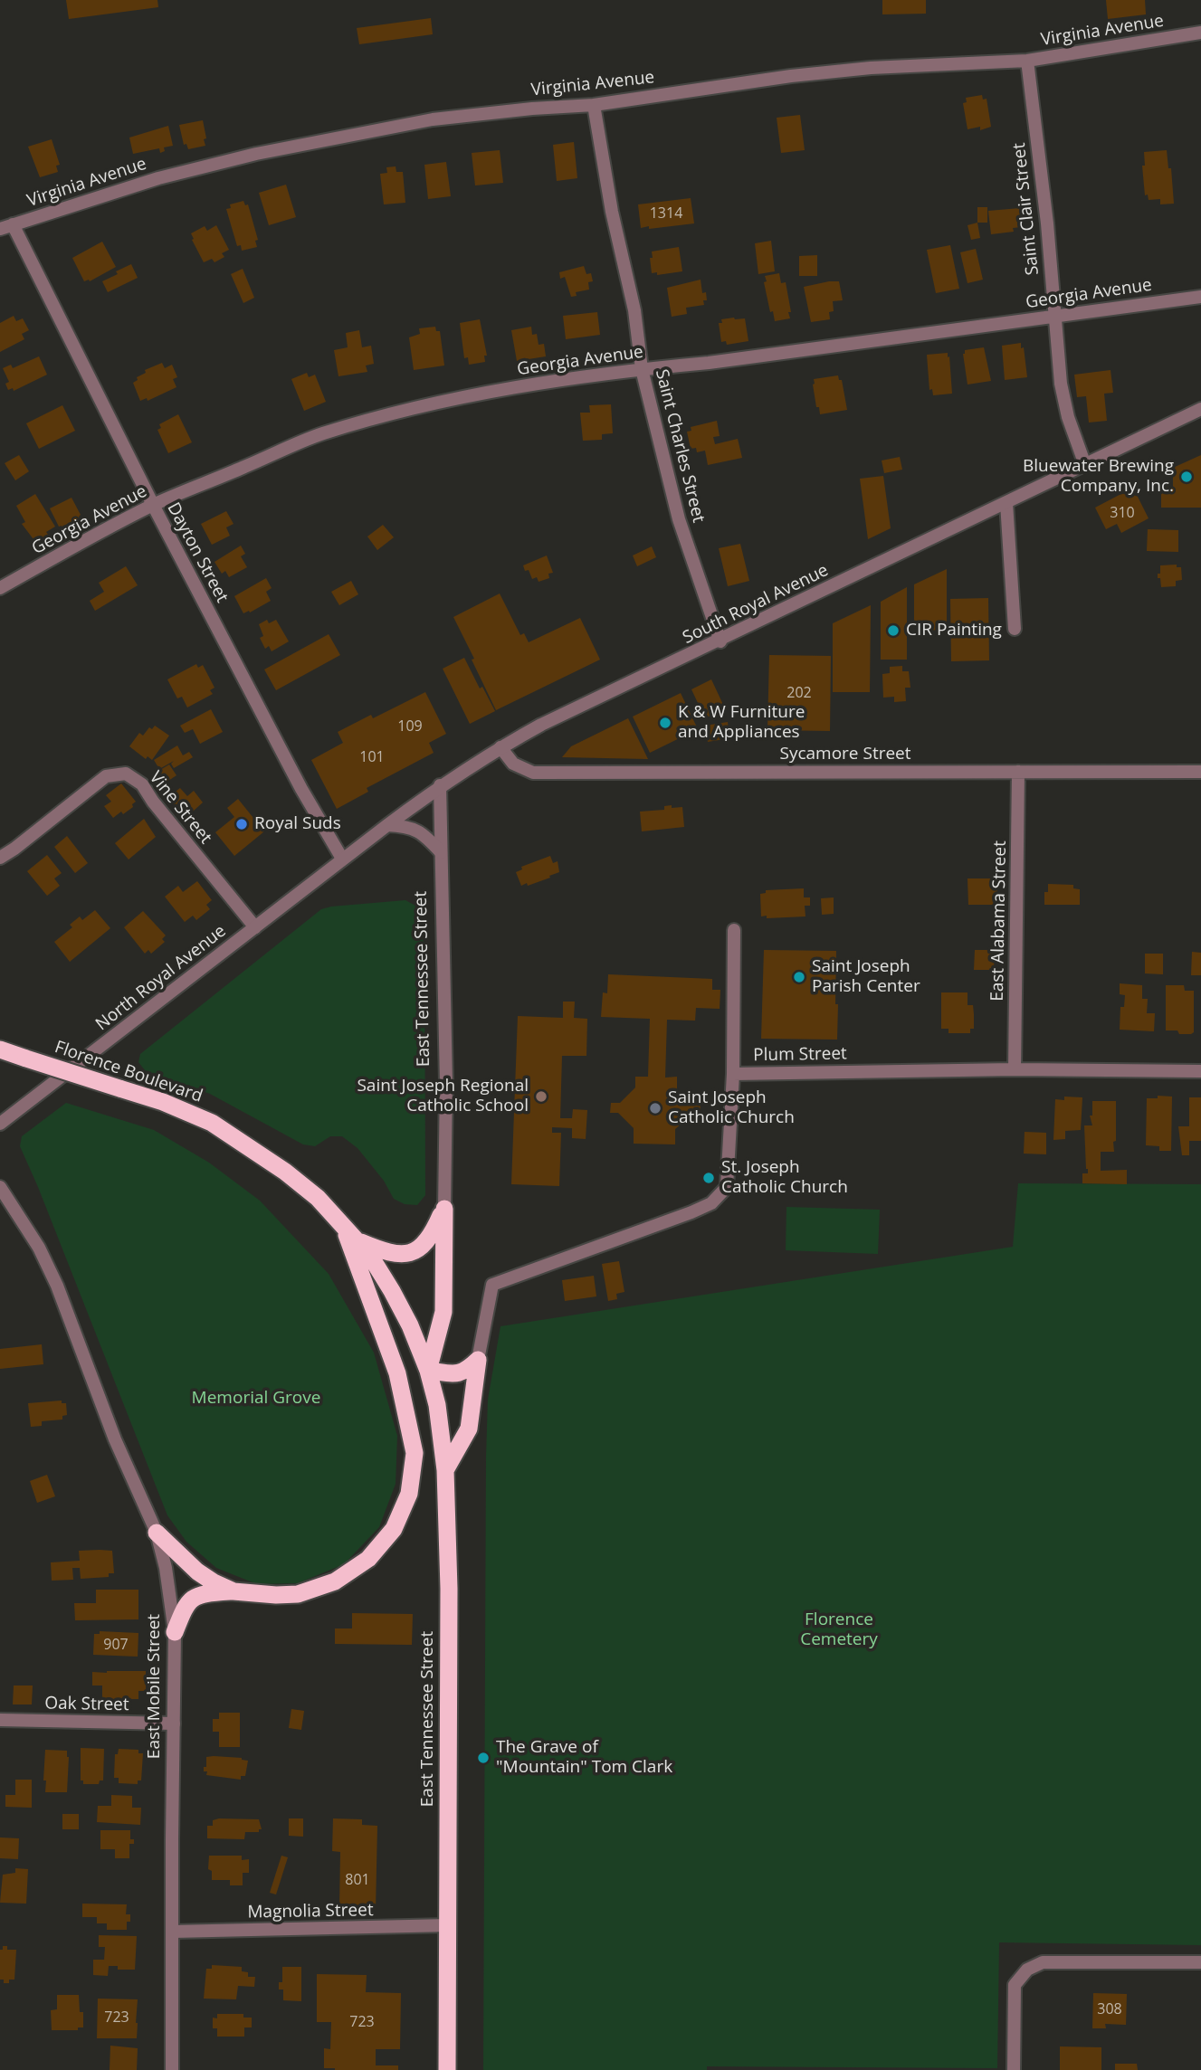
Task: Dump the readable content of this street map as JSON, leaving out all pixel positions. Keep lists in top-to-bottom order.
{
  "streets": {
    "highway": ["East Tennessee Street", "Florence Boulevard"],
    "street": [
      "Virginia Avenue",
      "Saint Clair Street",
      "Georgia Avenue",
      "Saint Charles Street",
      "Dayton Street",
      "South Royal Avenue",
      "Sycamore Street",
      "Vine Street",
      "East Alabama Street",
      "North Royal Avenue",
      "Plum Street",
      "East Mobile Street",
      "Oak Street",
      "Magnolia Street"
    ]
  },
  "crossings": [
    ["Virginia Avenue", "Saint Clair Street"],
    ["Virginia Avenue", "Saint Charles Street"],
    ["Virginia Avenue", "Dayton Street"],
    ["Saint Clair Street", "Georgia Avenue"],
    ["Saint Clair Street", "South Royal Avenue"],
    ["Georgia Avenue", "Saint Charles Street"],
    ["Georgia Avenue", "Dayton Street"],
    ["Saint Charles Street", "South Royal Avenue"],
    ["Dayton Street", "South Royal Avenue"],
    ["Dayton Street", "North Royal Avenue"],
    ["South Royal Avenue", "Sycamore Street"],
    ["South Royal Avenue", "North Royal Avenue"],
    ["South Royal Avenue", "East Tennessee Street"],
    ["Sycamore Street", "East Alabama Street"],
    ["Vine Street", "North Royal Avenue"],
    ["East Alabama Street", "Plum Street"],
    ["East Tennessee Street", "Florence Boulevard"],
    ["East Tennessee Street", "Magnolia Street"],
    ["East Mobile Street", "Oak Street"],
    ["East Mobile Street", "Magnolia Street"]
  ],
  "parks": ["Memorial Grove", "Florence Cemetery"],
  "places": [
    "Bluewater Brewing Company, Inc.",
    "CIR Painting",
    "K & W Furniture and Appliances",
    "Royal Suds",
    "Saint Joseph Parish Center",
    "Saint Joseph Regional Catholic School",
    "Saint Joseph Catholic Church",
    "St. Joseph Catholic Church",
    "The Grave of \"Mountain\" Tom Clark"
  ],
  "house_numbers": [
    "1314",
    "310",
    "202",
    "109",
    "101",
    "907",
    "801",
    "308",
    "723",
    "723"
  ]
}
